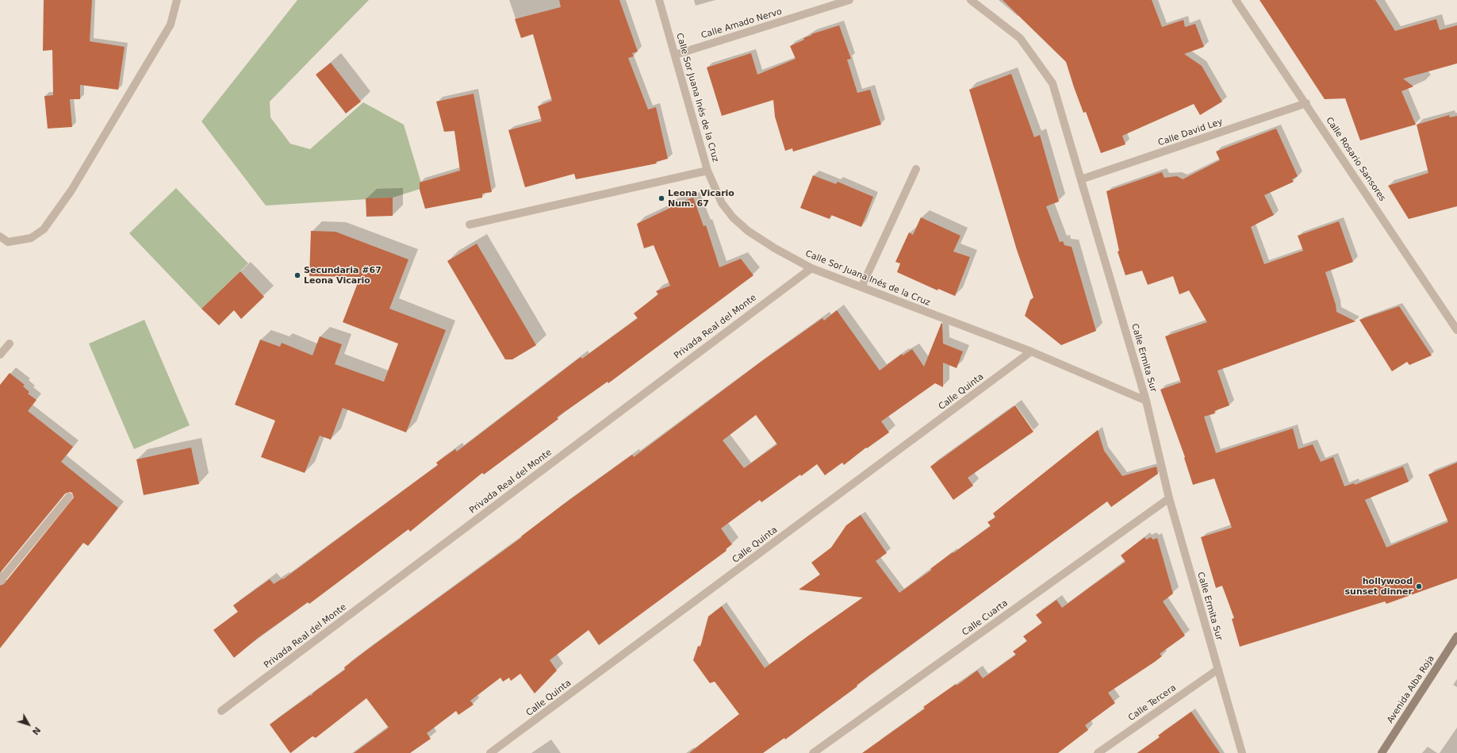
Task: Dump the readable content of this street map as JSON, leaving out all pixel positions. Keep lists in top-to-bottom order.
{
  "streets": {
    "main road": ["Avenida Alba Roja"],
    "street": [
      "Calle Amado Nervo",
      "Calle Sor Juana Inés de la Cruz",
      "Calle David Ley",
      "Calle Rosario Sansores",
      "Privada Real del Monte",
      "Calle Ermita Sur",
      "Calle Quinta",
      "Calle Cuarta",
      "Calle Tercera"
    ]
  },
  "crossings": [
    ["Calle Amado Nervo", "Calle Sor Juana Inés de la Cruz"],
    ["Calle Sor Juana Inés de la Cruz", "Privada Real del Monte"],
    ["Calle Sor Juana Inés de la Cruz", "Calle Ermita Sur"],
    ["Calle Sor Juana Inés de la Cruz", "Calle Quinta"],
    ["Calle David Ley", "Calle Rosario Sansores"],
    ["Calle David Ley", "Calle Ermita Sur"],
    ["Calle Ermita Sur", "Calle Cuarta"],
    ["Calle Ermita Sur", "Calle Tercera"]
  ],
  "places": ["Leona Vicario Num. 67", "Secundaria #67 Leona Vicario", "hollywood sunset dinner"],
  "north": "bottom right"
}
